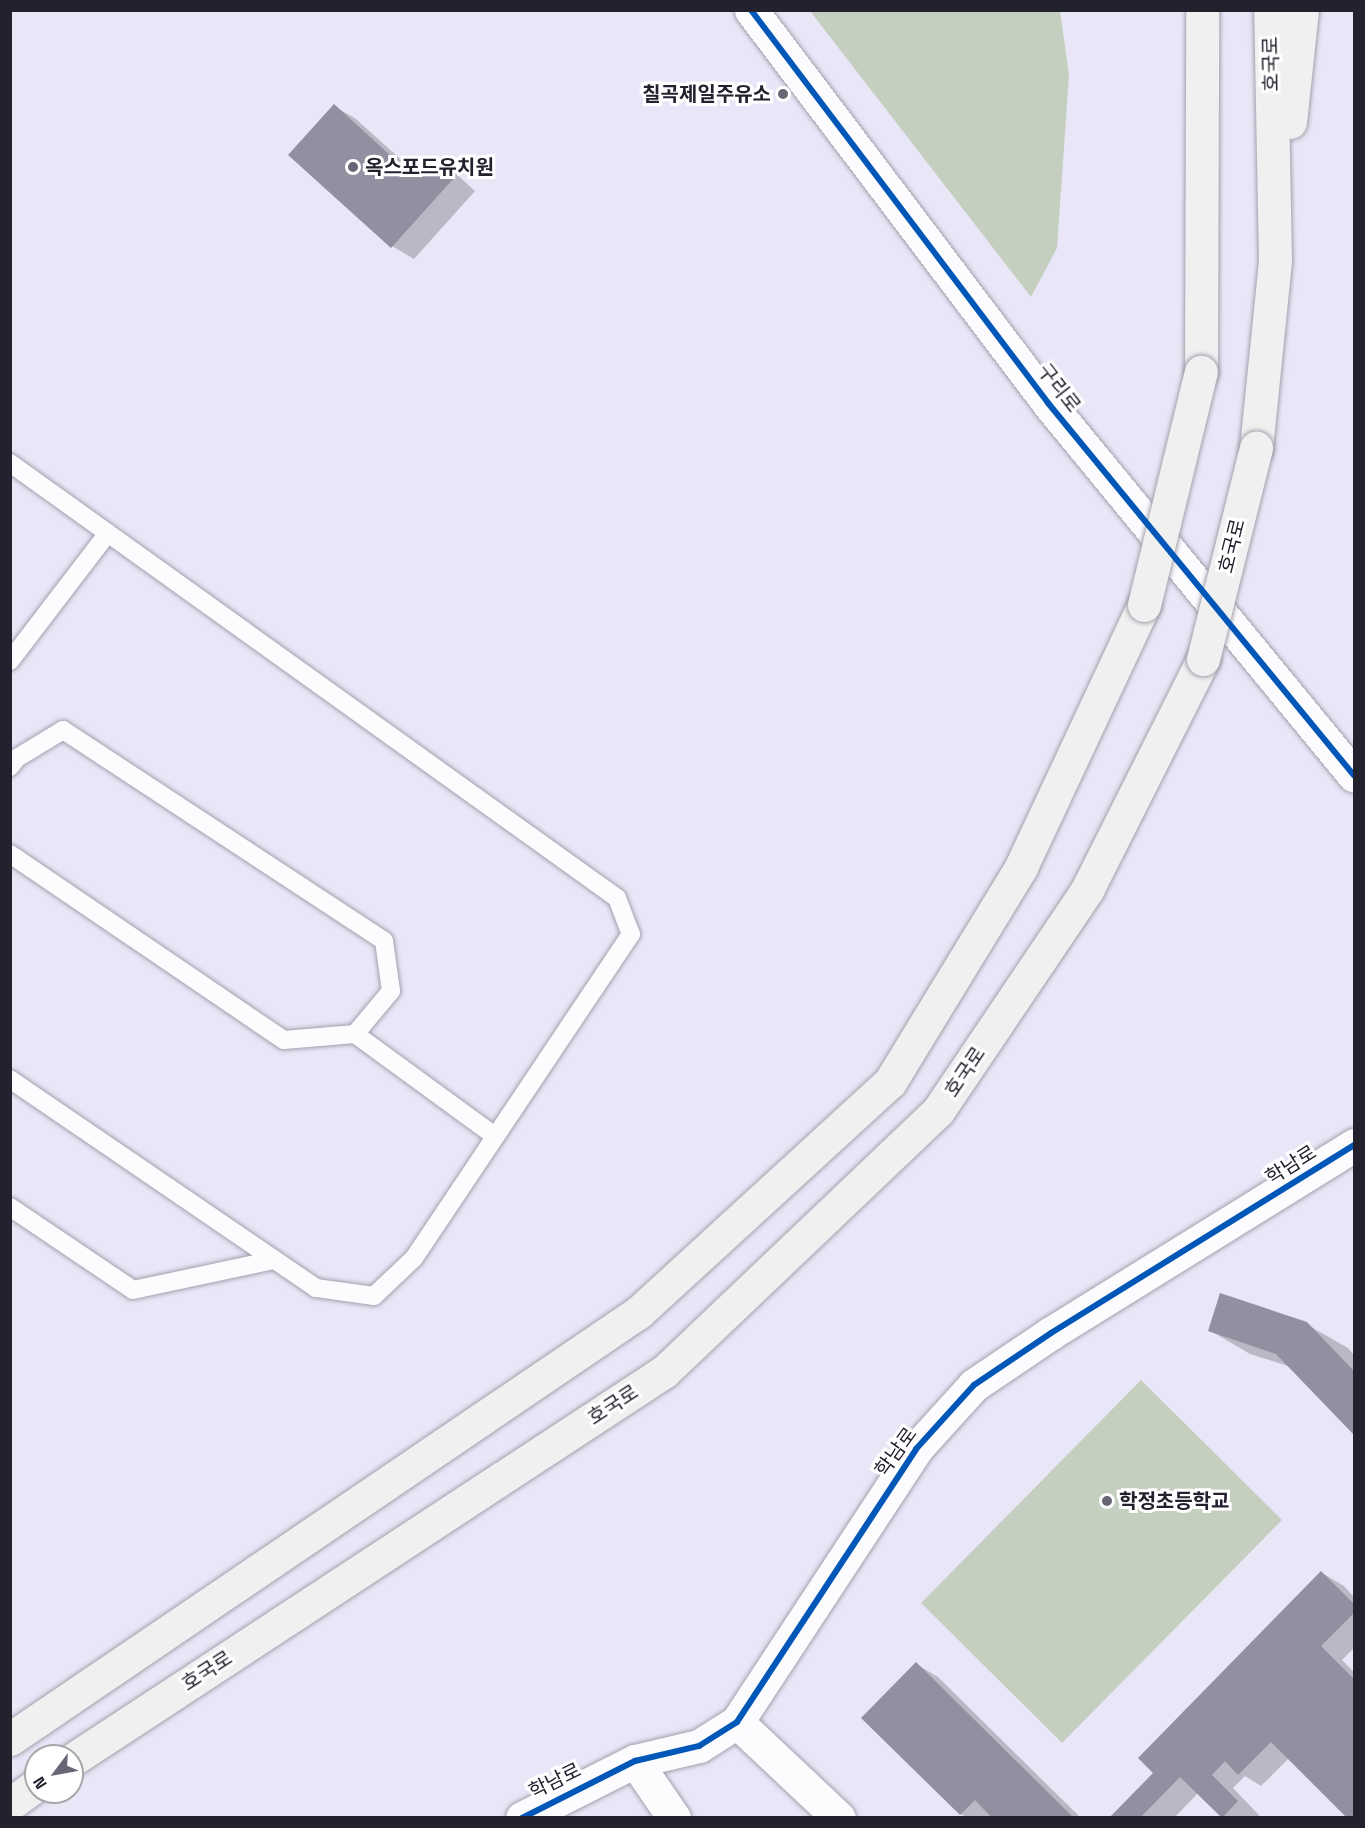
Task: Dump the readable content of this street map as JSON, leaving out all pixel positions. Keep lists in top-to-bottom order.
{
  "streets": {
    "main road": ["호국로"],
    "street": ["구리로", "학남로"]
  },
  "places": ["칠곡제일주유소", "옥스포드유치원", "학정초등학교"],
  "north": "bottom left"
}
